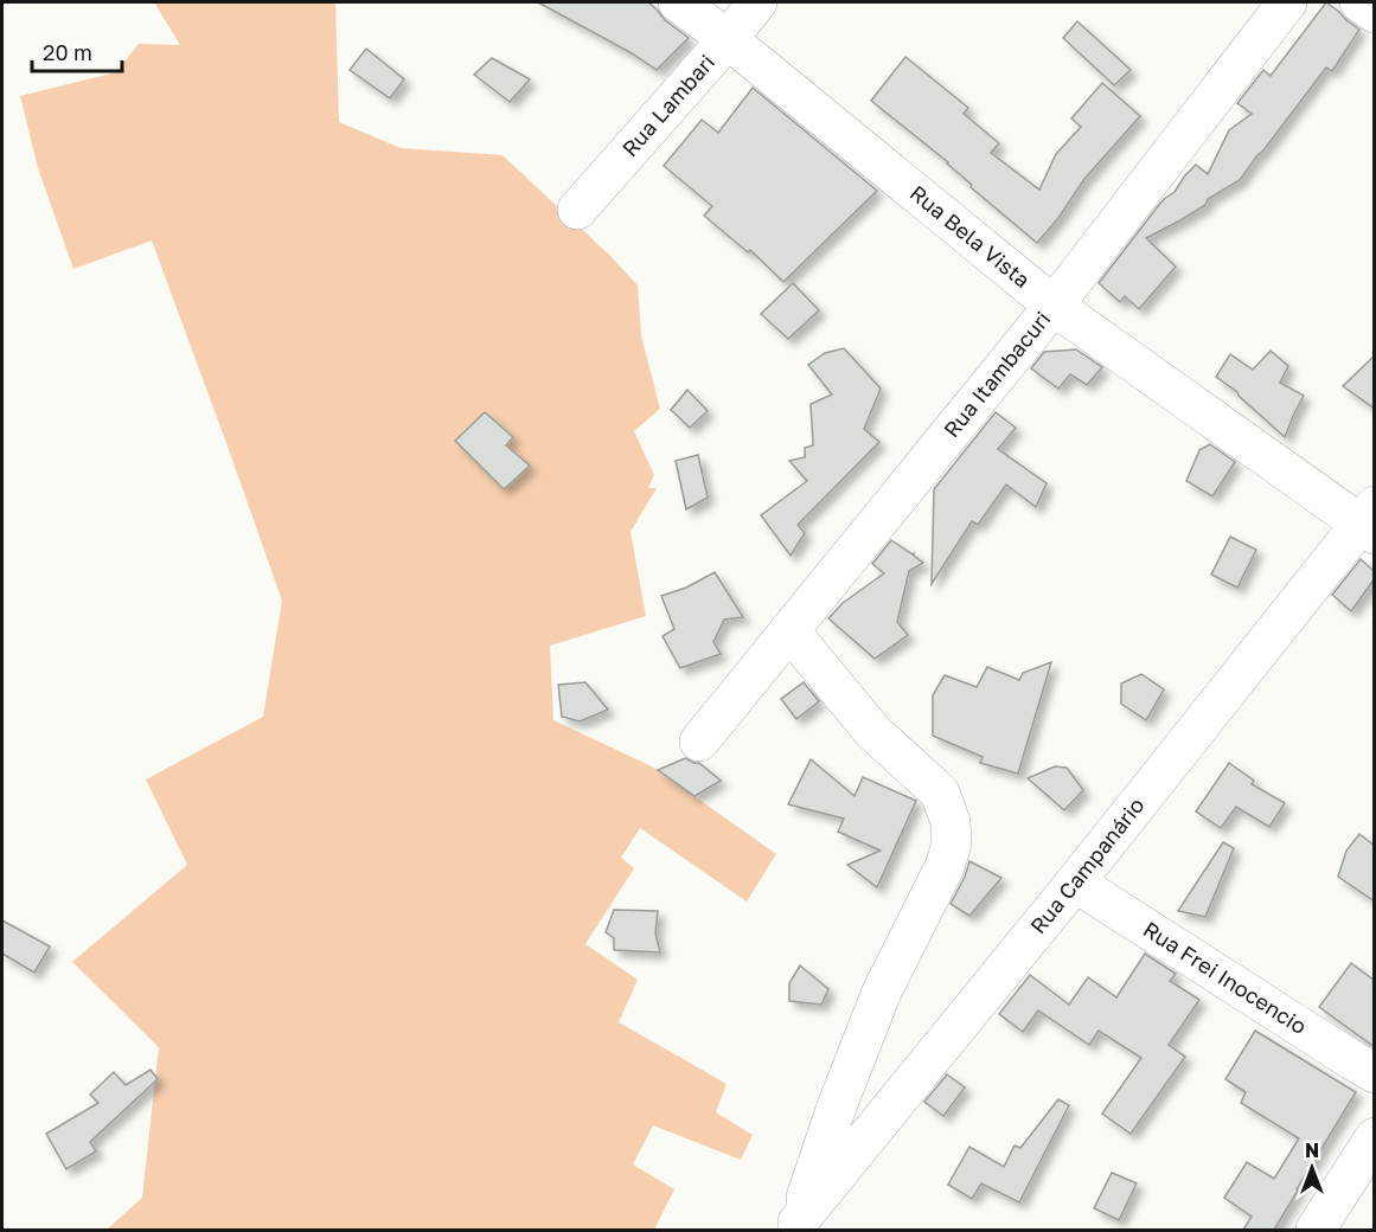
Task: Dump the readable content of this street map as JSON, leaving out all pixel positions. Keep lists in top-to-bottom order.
{
  "streets": {
    "street": [
      "Rua Lambari",
      "Rua Bela Vista",
      "Rua Itambacuri",
      "Rua Campanário",
      "Rua Frei Inocencio"
    ]
  },
  "crossings": [
    ["Rua Lambari", "Rua Bela Vista"],
    ["Rua Bela Vista", "Rua Itambacuri"],
    ["Rua Bela Vista", "Rua Campanário"],
    ["Rua Itambacuri", "Rua Campanário"],
    ["Rua Campanário", "Rua Frei Inocencio"]
  ],
  "scale_bar": "20 m",
  "north": "top"
}
